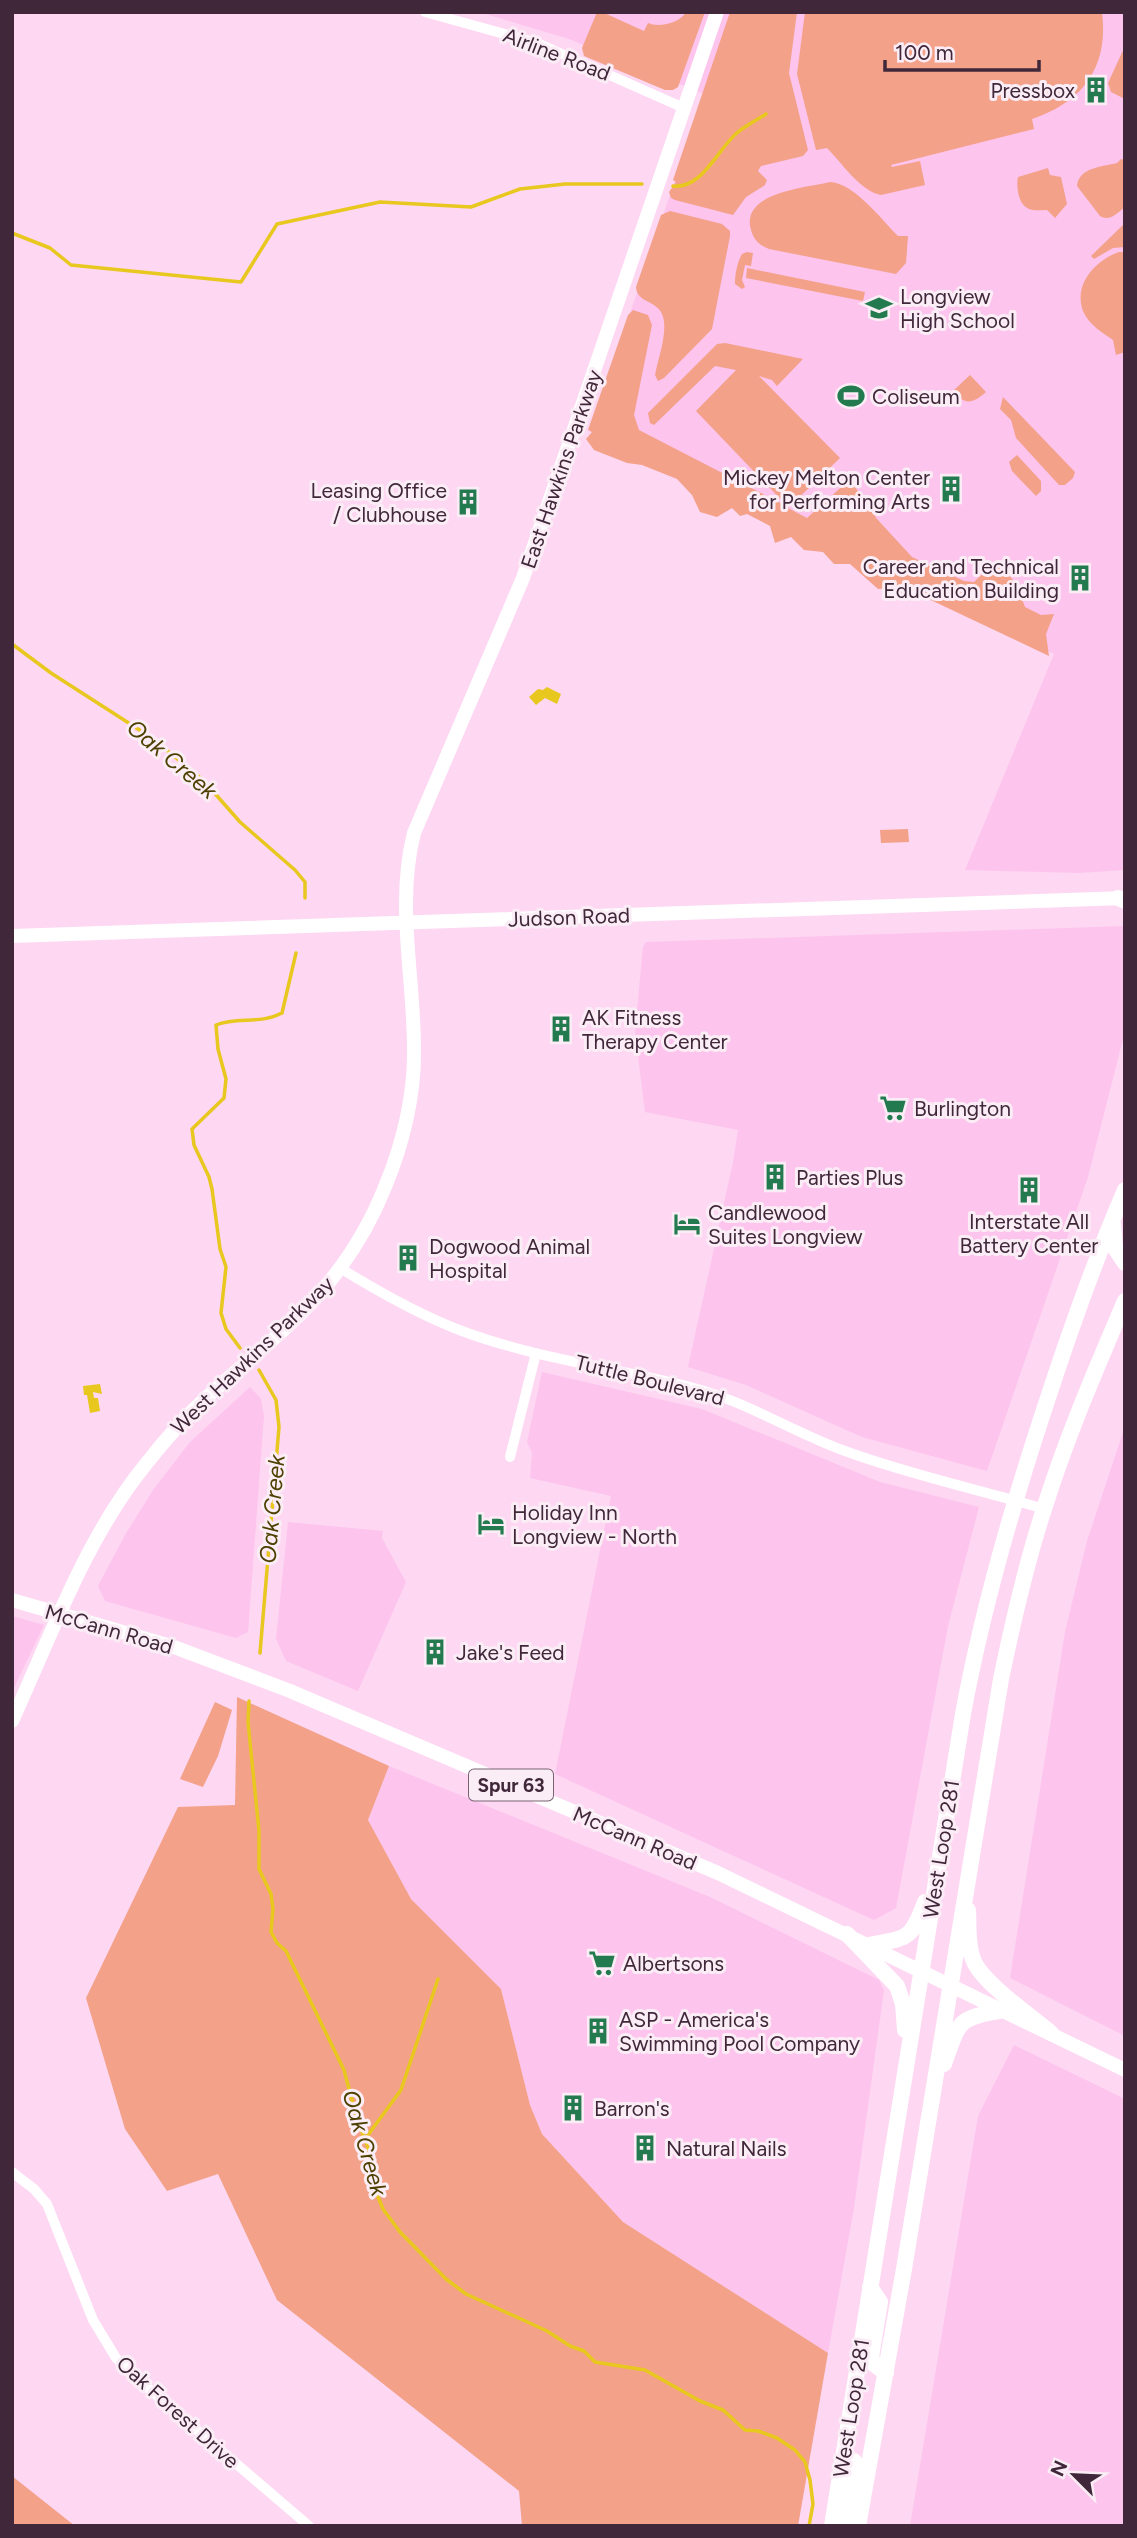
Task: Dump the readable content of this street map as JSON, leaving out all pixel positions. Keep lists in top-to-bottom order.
{
  "streets": {
    "highway": ["West Loop 281"],
    "main road": [
      "East Hawkins Parkway",
      "Judson Road",
      "West Hawkins Parkway",
      "McCann Road",
      "Spur 63"
    ],
    "street": ["Airline Road", "Tuttle Boulevard", "Oak Forest Drive"]
  },
  "crossings": [
    ["Airline Road", "East Hawkins Parkway"],
    ["East Hawkins Parkway", "Judson Road"],
    ["East Hawkins Parkway", "West Hawkins Parkway"],
    ["Judson Road", "West Hawkins Parkway"],
    ["West Hawkins Parkway", "Tuttle Boulevard"],
    ["West Hawkins Parkway", "McCann Road"],
    ["Tuttle Boulevard", "West Loop 281"],
    ["McCann Road", "West Loop 281"]
  ],
  "water": ["Oak Creek"],
  "places": {
    "building": [
      "Pressbox",
      "Mickey Melton Center for Performing Arts",
      "Leasing Office / Clubhouse",
      "Career and Technical Education Building",
      "AK Fitness Therapy Center",
      "Parties Plus",
      "Interstate All Battery Center",
      "Dogwood Animal Hospital",
      "Jake's Feed",
      "ASP - America's Swimming Pool Company",
      "Barron's",
      "Natural Nails"
    ],
    "school or university": ["Longview High School"],
    "sports": ["Coliseum"],
    "supermarket": ["Burlington", "Albertsons"],
    "hotel": ["Candlewood Suites Longview", "Holiday Inn Longview - North"]
  },
  "scale_bar": "100 m",
  "north": "top left"
}
